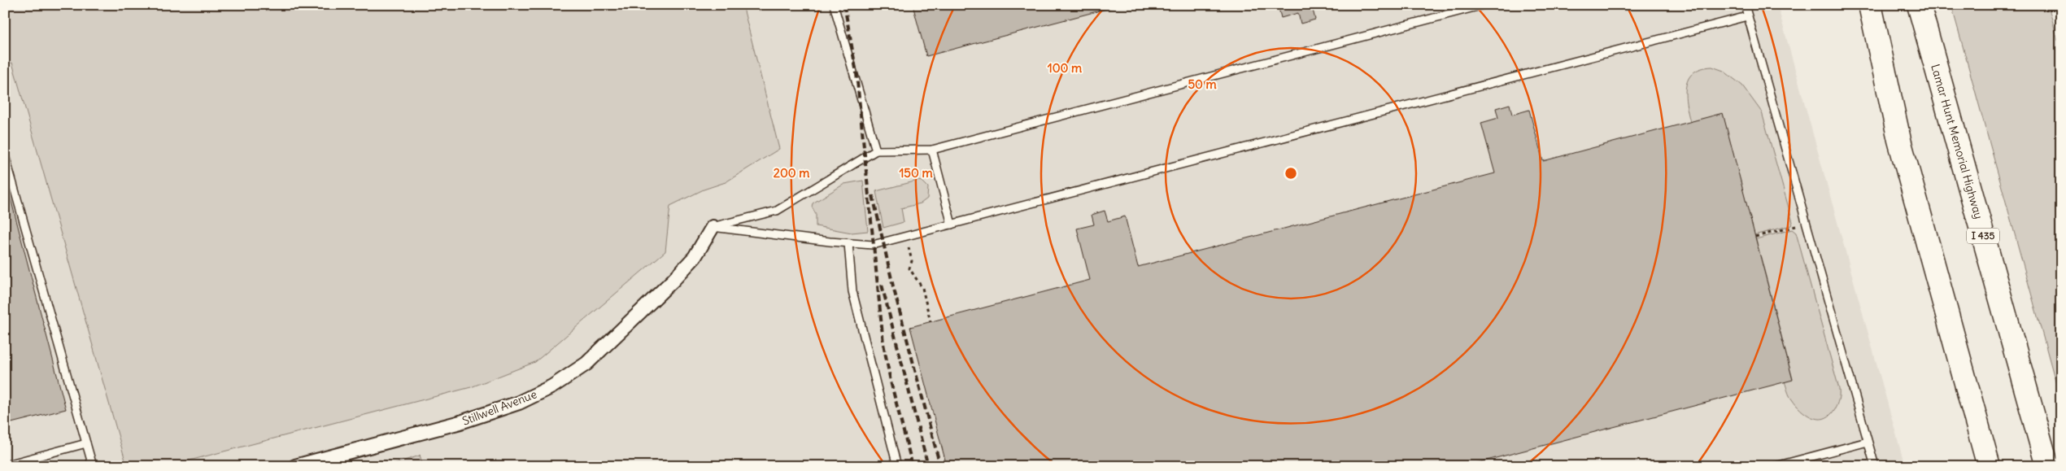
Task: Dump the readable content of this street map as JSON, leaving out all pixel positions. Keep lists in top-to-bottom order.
{
  "streets": {
    "highway": ["Lamar Hunt Memorial Highway", "I 435"],
    "street": ["Stillwell Avenue"]
  },
  "rings": [
    "100 m",
    "50 m",
    "200 m",
    "150 m"
  ]
}
